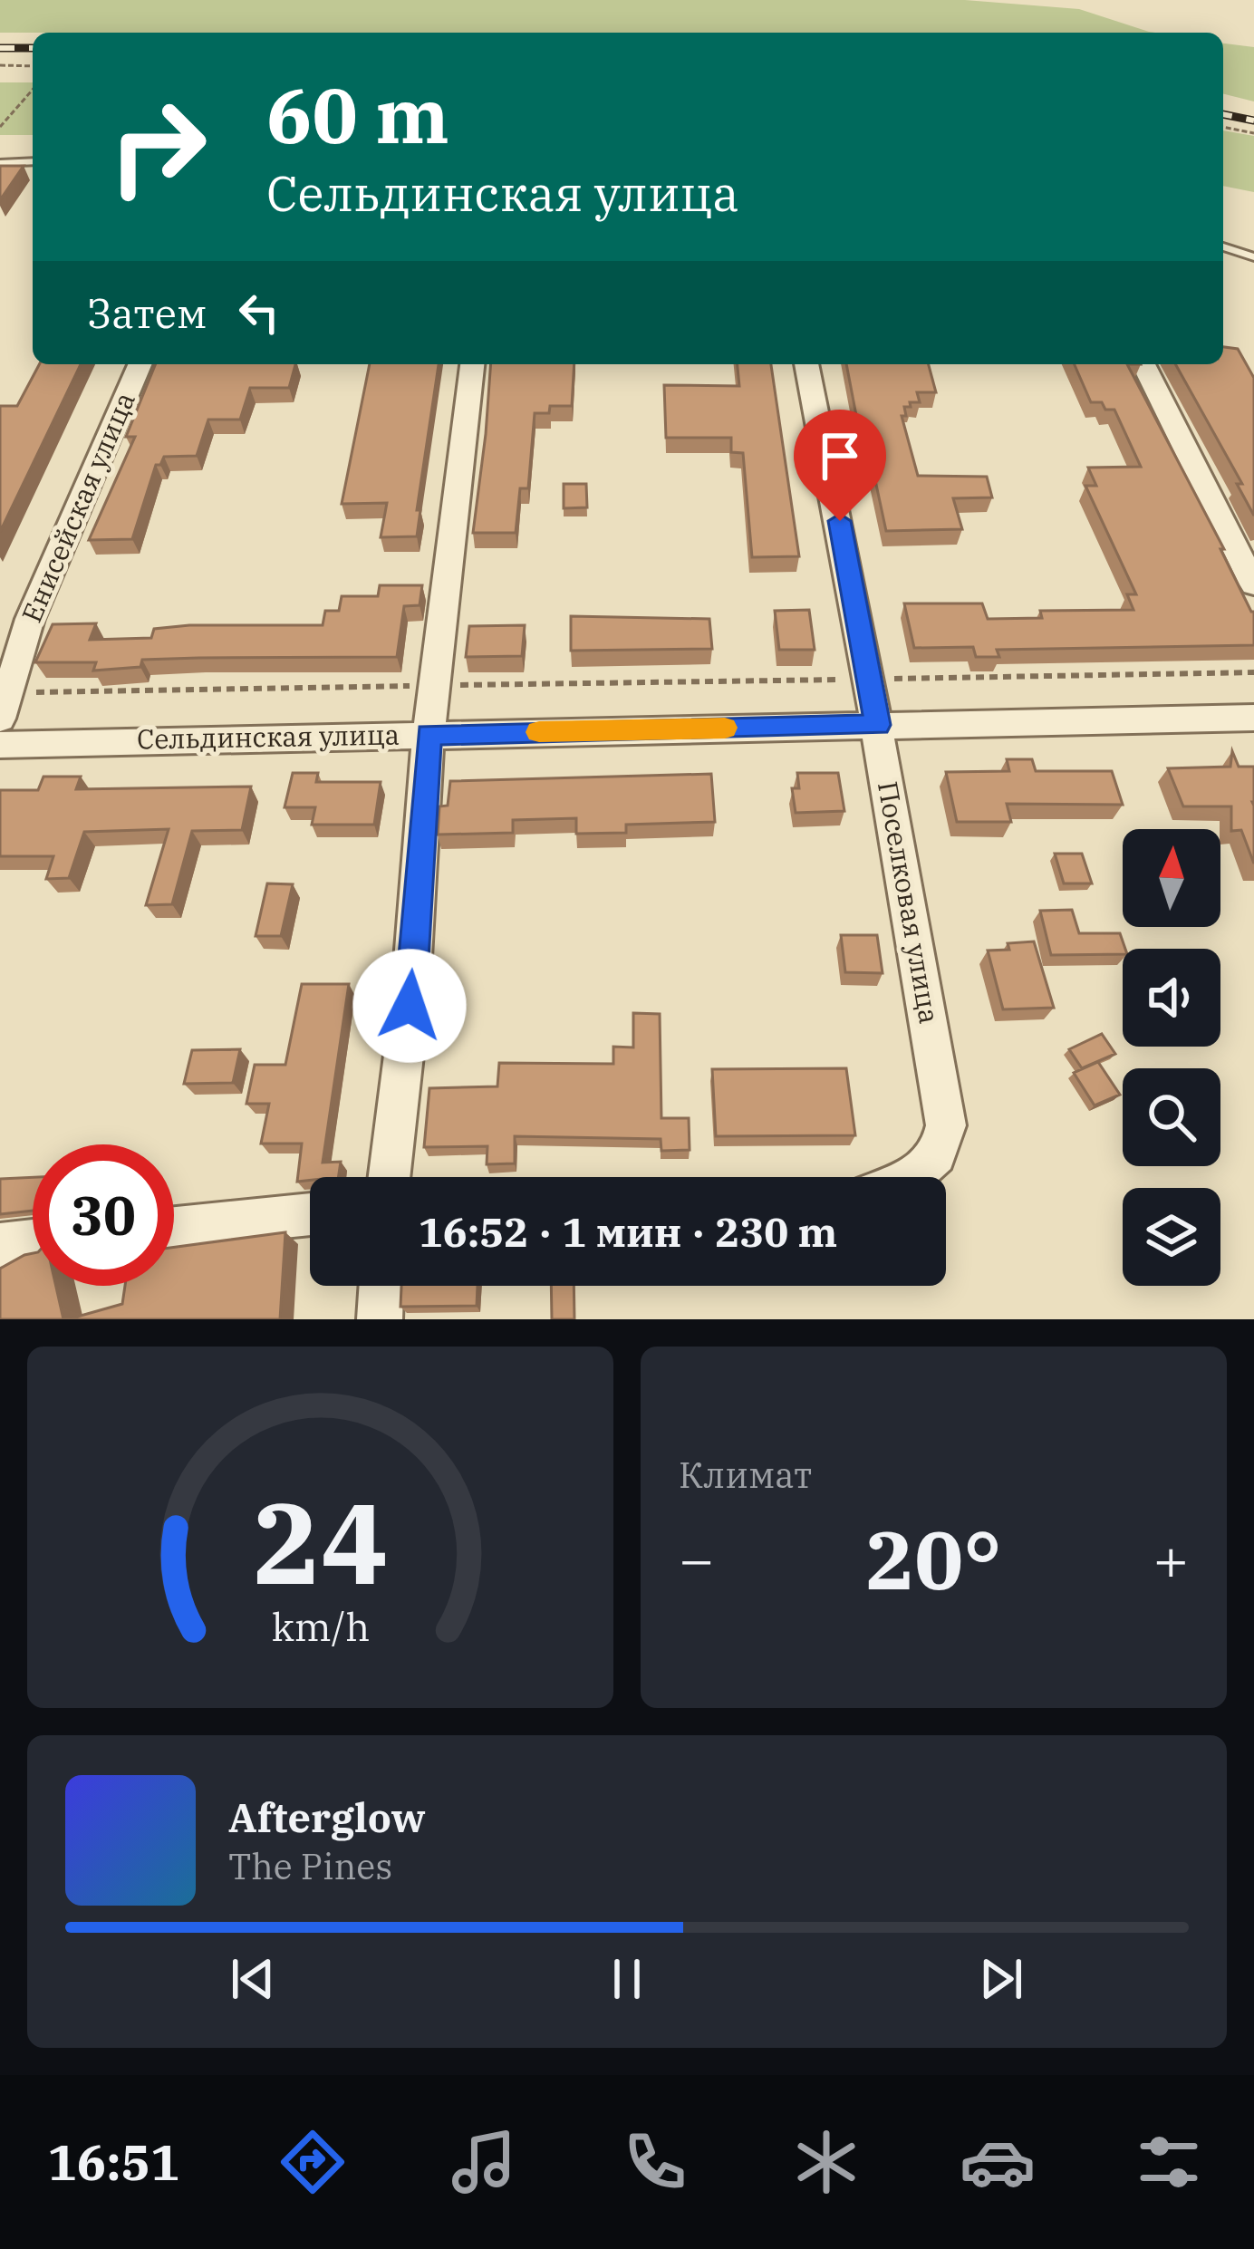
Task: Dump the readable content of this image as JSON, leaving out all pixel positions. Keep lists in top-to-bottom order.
{
  "streets": {
    "street": ["Енисейская улица", "Сельдинская улица", "Поселковая улица"]
  },
  "crossings": [
    ["Сельдинская улица", "Поселковая улица"]
  ],
  "north": "top",
  "page": {
    "turn": ["60 m", "Сельдинская улица"],
    "then": "Затем",
    "limit": "30",
    "trip": "16:52 · 1 мин · 230 m",
    "tile": "Климат",
    "heat": ["−", "20°", "+"],
    "song": ["Afterglow", "The Pines"],
    "tabs": "16:51",
    "gauge": ["24", "km/h"]
  }
}
